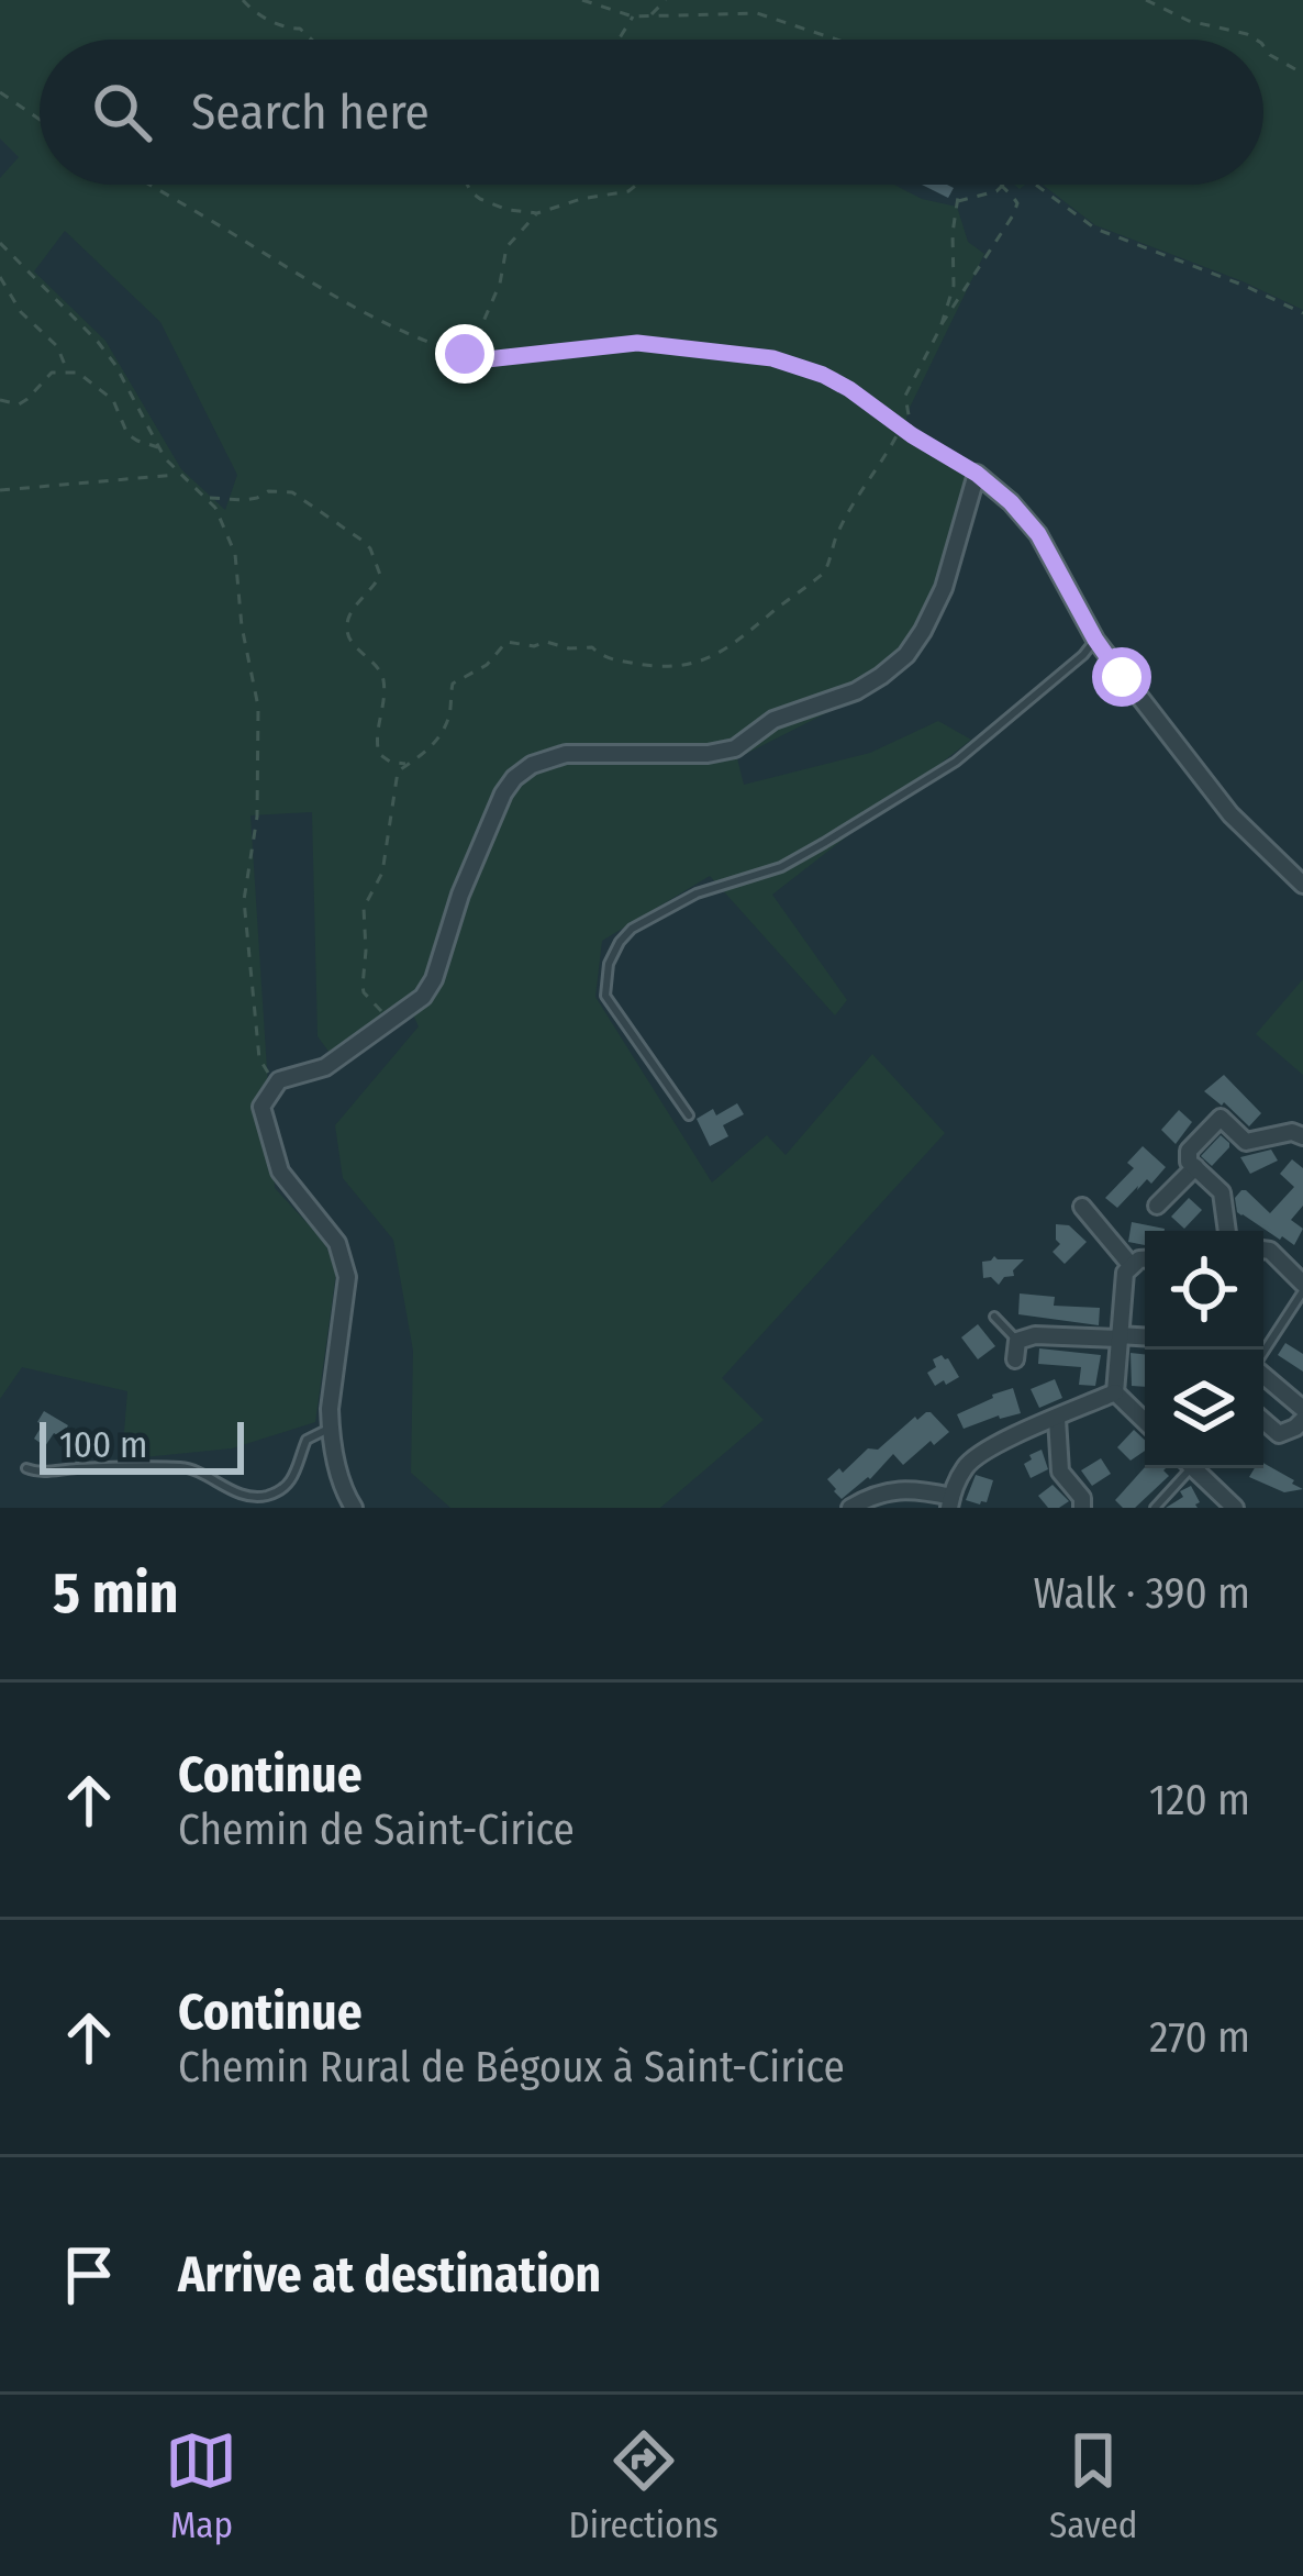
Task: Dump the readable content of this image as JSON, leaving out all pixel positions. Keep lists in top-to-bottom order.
{
  "scale_bar": "100 m",
  "page": {
    "search": "Search here",
    "scale": "100 m",
    "heading": ["5 min", "Walk · 390 m"],
    "list": [
      ["Continue", "Chemin de Saint-Cirice", "120 m"],
      ["Continue", "Chemin Rural de Bégoux à Saint-Cirice", "270 m"],
      "Arrive at destination"
    ],
    "nav": ["Map", "Directions", "Saved"]
  }
}
